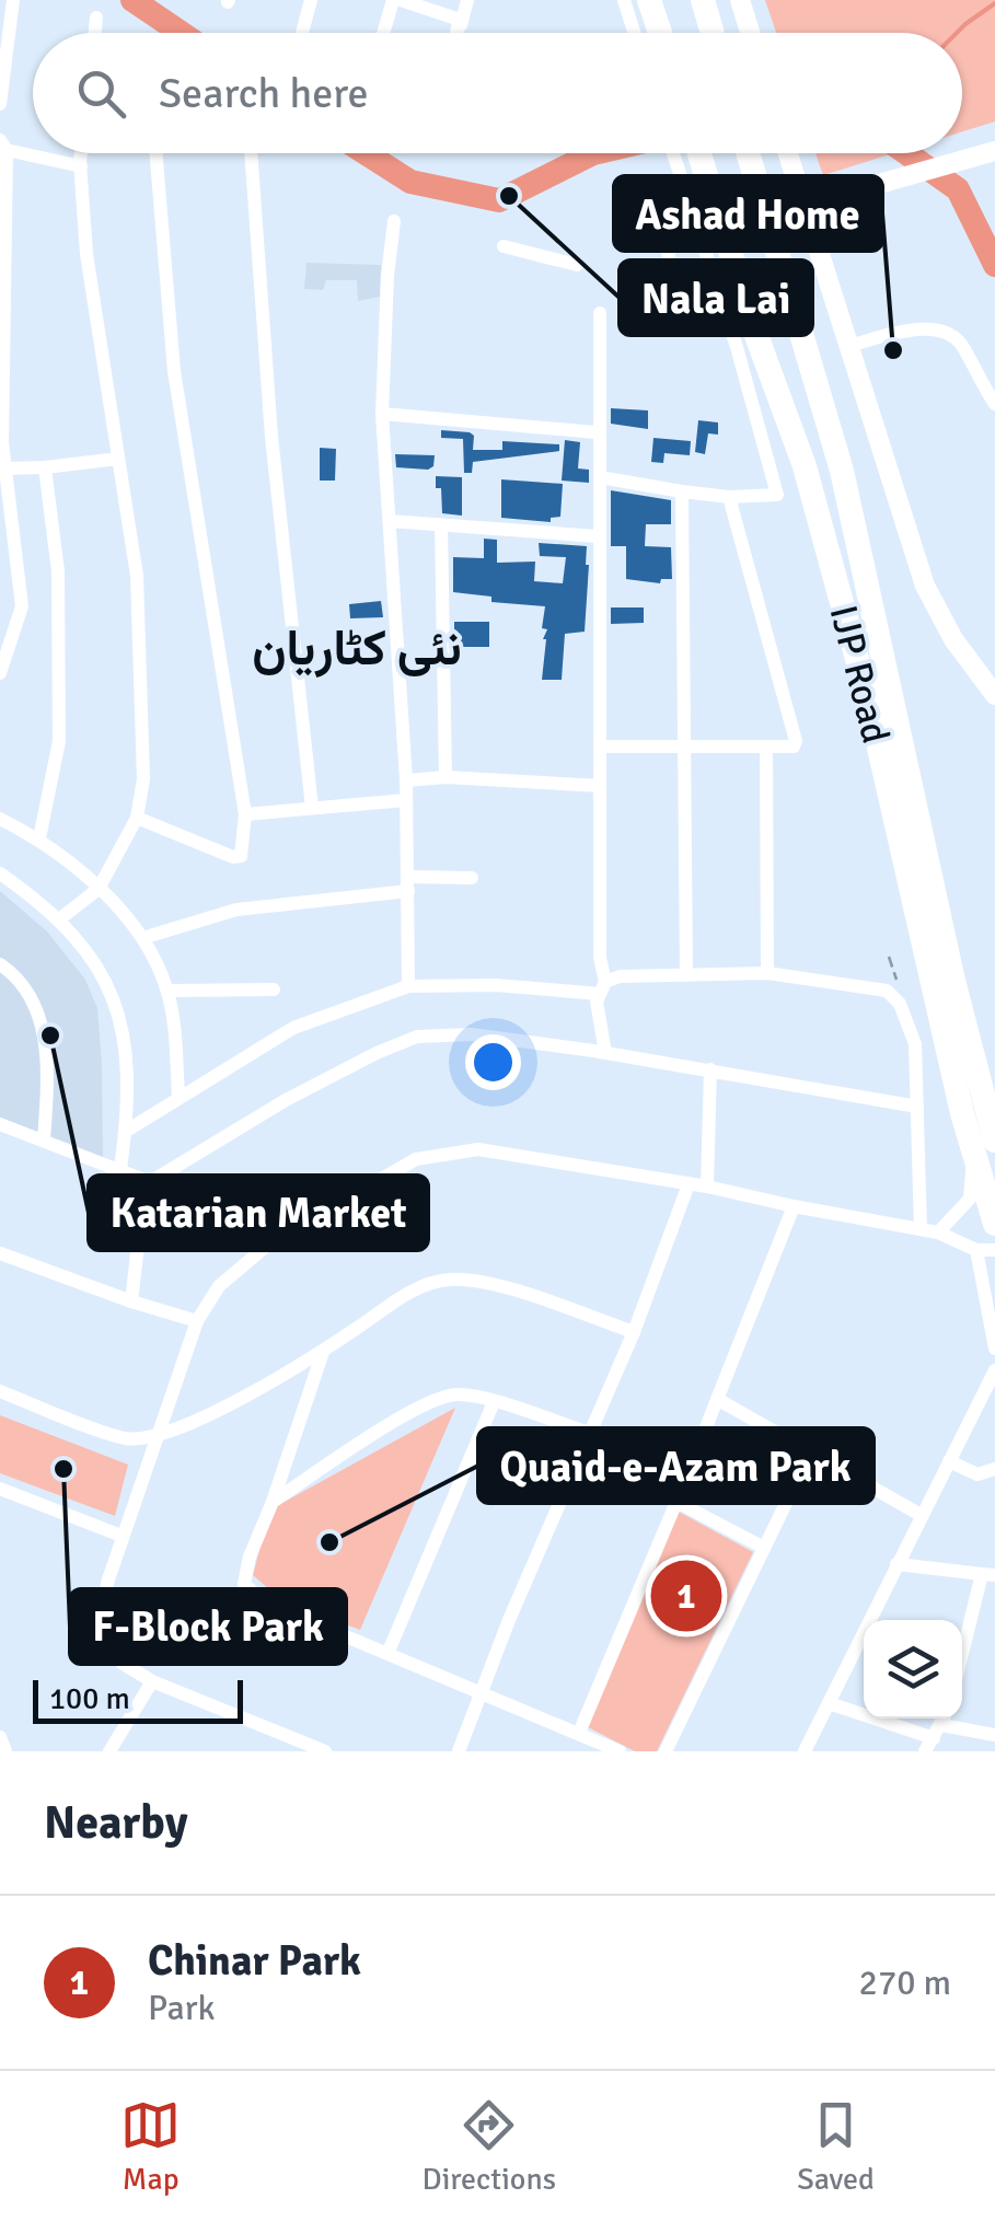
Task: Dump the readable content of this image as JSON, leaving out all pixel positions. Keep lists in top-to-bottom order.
{
  "streets": {
    "highway": ["IJP Road"]
  },
  "districts": ["نئی کٹاریان"],
  "places": [
    "Nala Lai",
    "Ashad Home",
    "Katarian Market",
    "F-Block Park",
    "Quaid-e-Azam Park"
  ],
  "scale_bar": "100 m",
  "page": {
    "search": "Search here",
    "pins": "1",
    "scale": "100 m",
    "heading": "Nearby",
    "list": [
      {
        "mark": "1",
        "name": "Chinar Park",
        "note": "Park",
        "value": "270 m"
      }
    ],
    "nav": ["Map", "Directions", "Saved"]
  }
}
